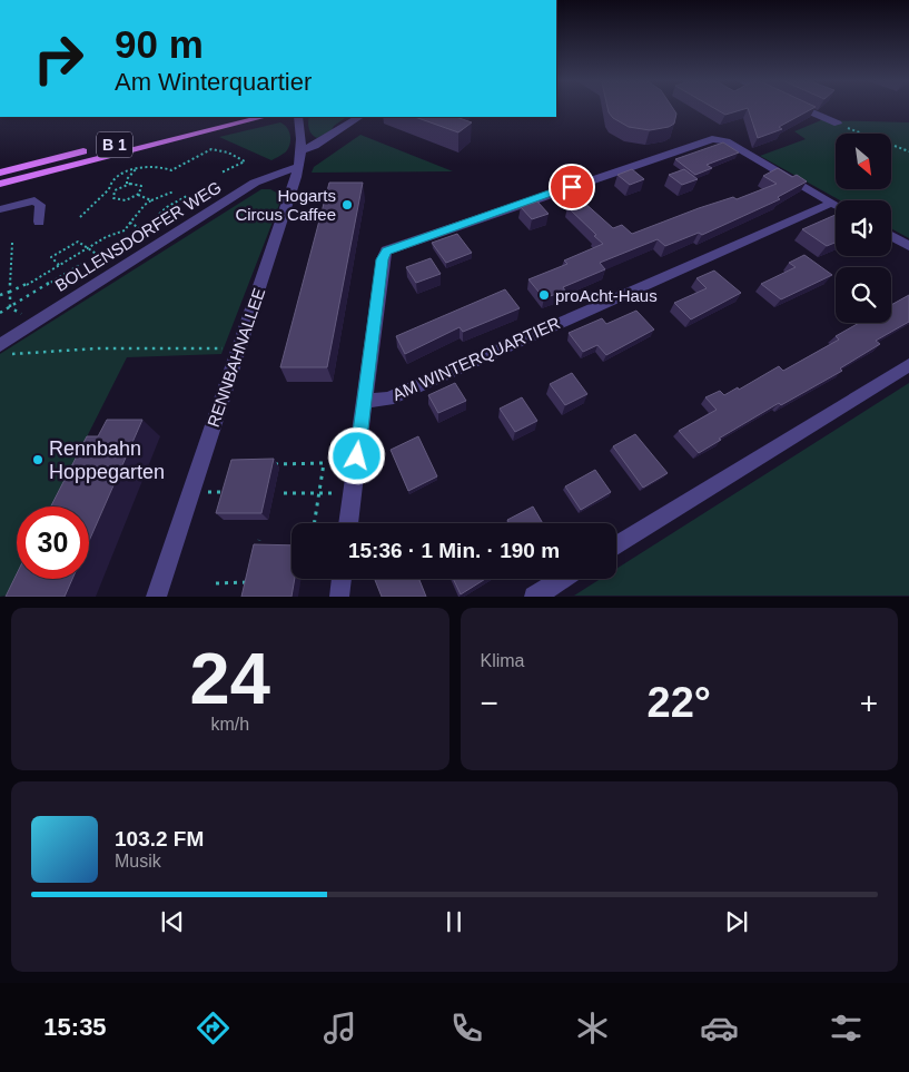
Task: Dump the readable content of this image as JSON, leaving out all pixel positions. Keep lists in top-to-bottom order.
{
  "streets": {
    "main road": ["B 1"],
    "street": ["BOLLENSDORFER WEG", "RENNBAHNALLEE", "AM WINTERQUARTIER"]
  },
  "crossings": [
    ["BOLLENSDORFER WEG", "RENNBAHNALLEE"]
  ],
  "places": ["Hogarts Circus Caffee", "proAcht-Haus", "Rennbahn Hoppegarten"],
  "north": "bottom right",
  "page": {
    "turn": ["90 m", "Am Winterquartier"],
    "limit": "30",
    "trip": "15:36 · 1 Min. · 190 m",
    "tile": [
      ["24", "km/h"],
      "Klima"
    ],
    "heat": ["−", "22°", "+"],
    "song": ["103.2 FM", "Musik"],
    "tabs": "15:35"
  }
}
